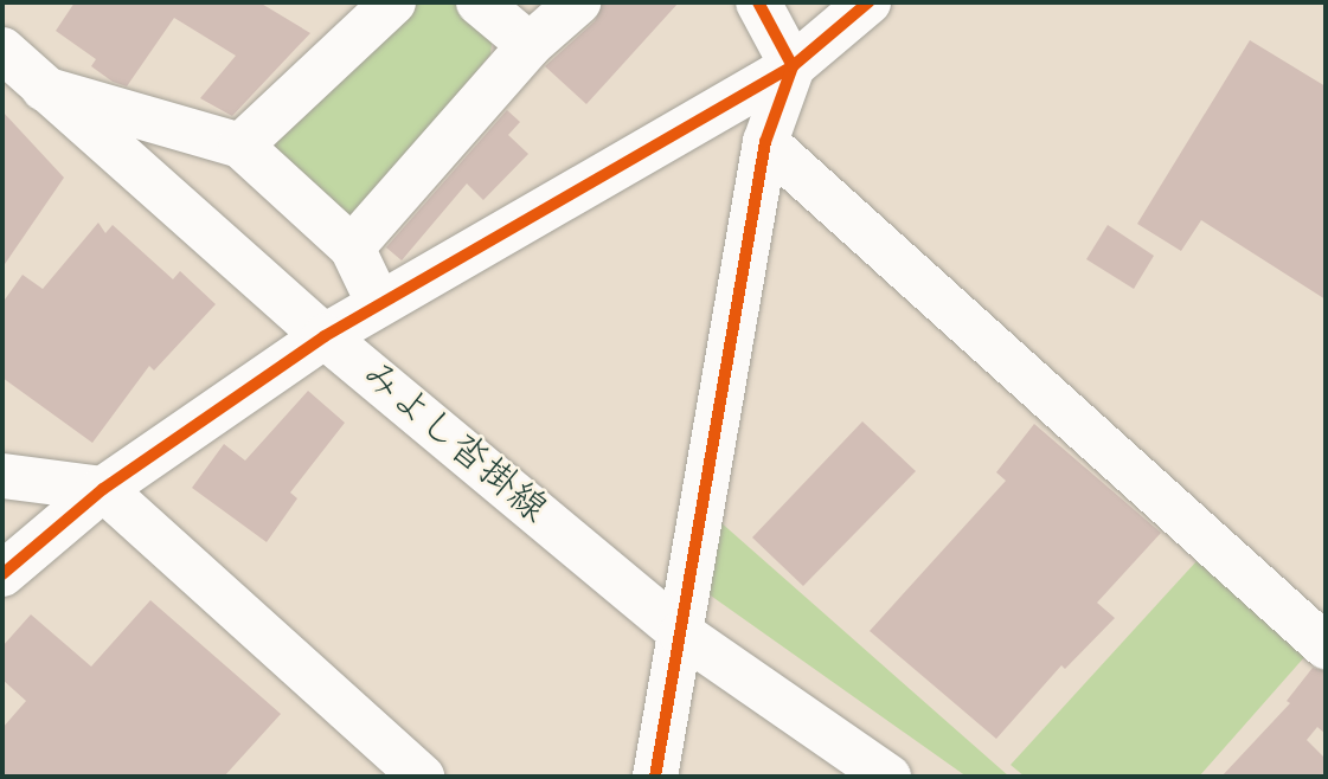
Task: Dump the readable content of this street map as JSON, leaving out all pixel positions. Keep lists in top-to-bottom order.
{
  "streets": {
    "street": ["みよし沓掛線"]
  }
}
